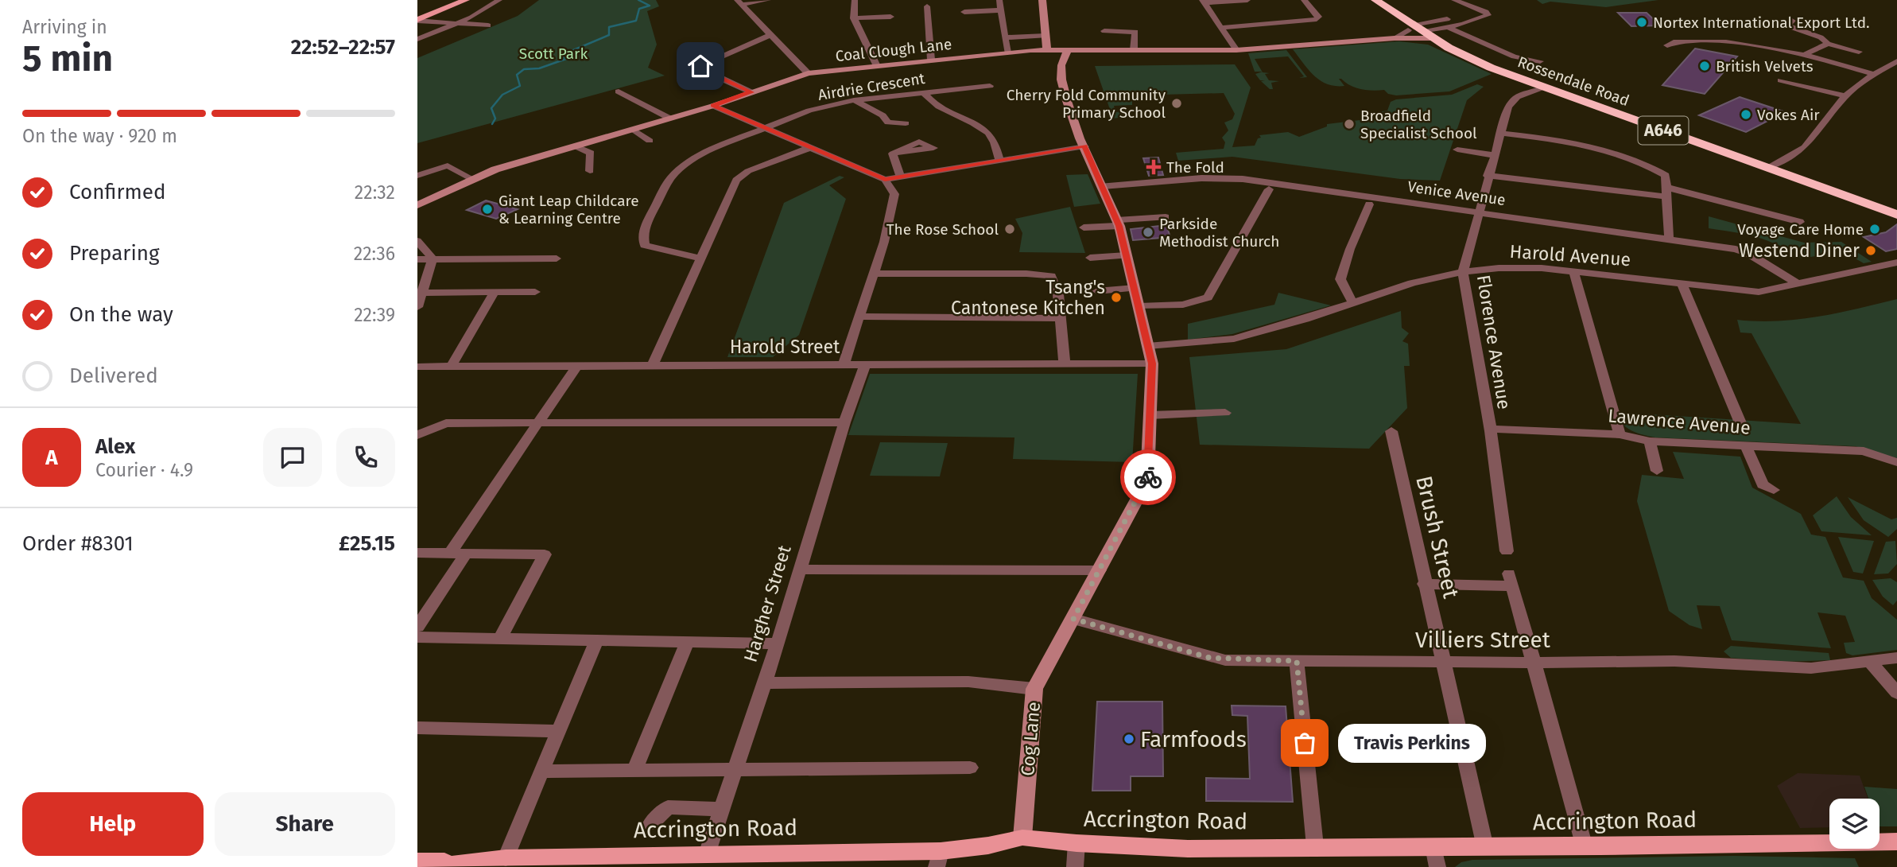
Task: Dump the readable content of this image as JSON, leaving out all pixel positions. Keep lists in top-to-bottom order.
{
  "streets": {
    "highway": ["Rossendale Road", "A646"],
    "main road": ["Accrington Road"],
    "street": [
      "Coal Clough Lane",
      "Airdrie Crescent",
      "Venice Avenue",
      "Harold Avenue",
      "Florence Avenue",
      "Harold Street",
      "Lawrence Avenue",
      "Brush Street",
      "Hargher Street",
      "Villiers Street",
      "Cog Lane"
    ]
  },
  "crossings": [
    ["Coal Clough Lane", "Rossendale Road"],
    ["Coal Clough Lane", "Cog Lane"],
    ["Rossendale Road", "Florence Avenue"],
    ["Venice Avenue", "Harold Avenue"],
    ["Venice Avenue", "Florence Avenue"],
    ["Venice Avenue", "Cog Lane"],
    ["Harold Avenue", "Florence Avenue"],
    ["Harold Avenue", "Cog Lane"],
    ["Florence Avenue", "Lawrence Avenue"],
    ["Harold Street", "Hargher Street"],
    ["Harold Street", "Cog Lane"],
    ["Brush Street", "Villiers Street"],
    ["Brush Street", "Accrington Road"],
    ["Hargher Street", "Accrington Road"],
    ["Villiers Street", "Cog Lane"],
    ["Cog Lane", "Accrington Road"]
  ],
  "parks": ["Scott Park"],
  "places": {
    "other": [
      "Nortex International Export Ltd.",
      "British Velvets",
      "Cherry Fold Community Primary School",
      "Vokes Air",
      "Broadfield Specialist School",
      "Giant Leap Childcare & Learning Centre",
      "The Rose School",
      "Voyage Care Home",
      "Parkside Methodist Church",
      "Westend Diner",
      "Tsang's Cantonese Kitchen",
      "Farmfoods",
      "Travis Perkins"
    ],
    "health": ["The Fold"]
  },
  "page": {
    "heading": ["5 min", "Arriving in", "22:52–22:57"],
    "panel": [
      "Alex",
      "Courier · 4.9",
      "Order #8301",
      "£25.15"
    ],
    "bar": "On the way · 920 m",
    "list": [
      ["Confirmed", "22:32"],
      ["Preparing", "22:36"],
      ["On the way", "22:39"],
      "Delivered"
    ],
    "round": "A",
    "bubble": "Travis Perkins",
    "buttons": ["Help", "Share"]
  }
}
